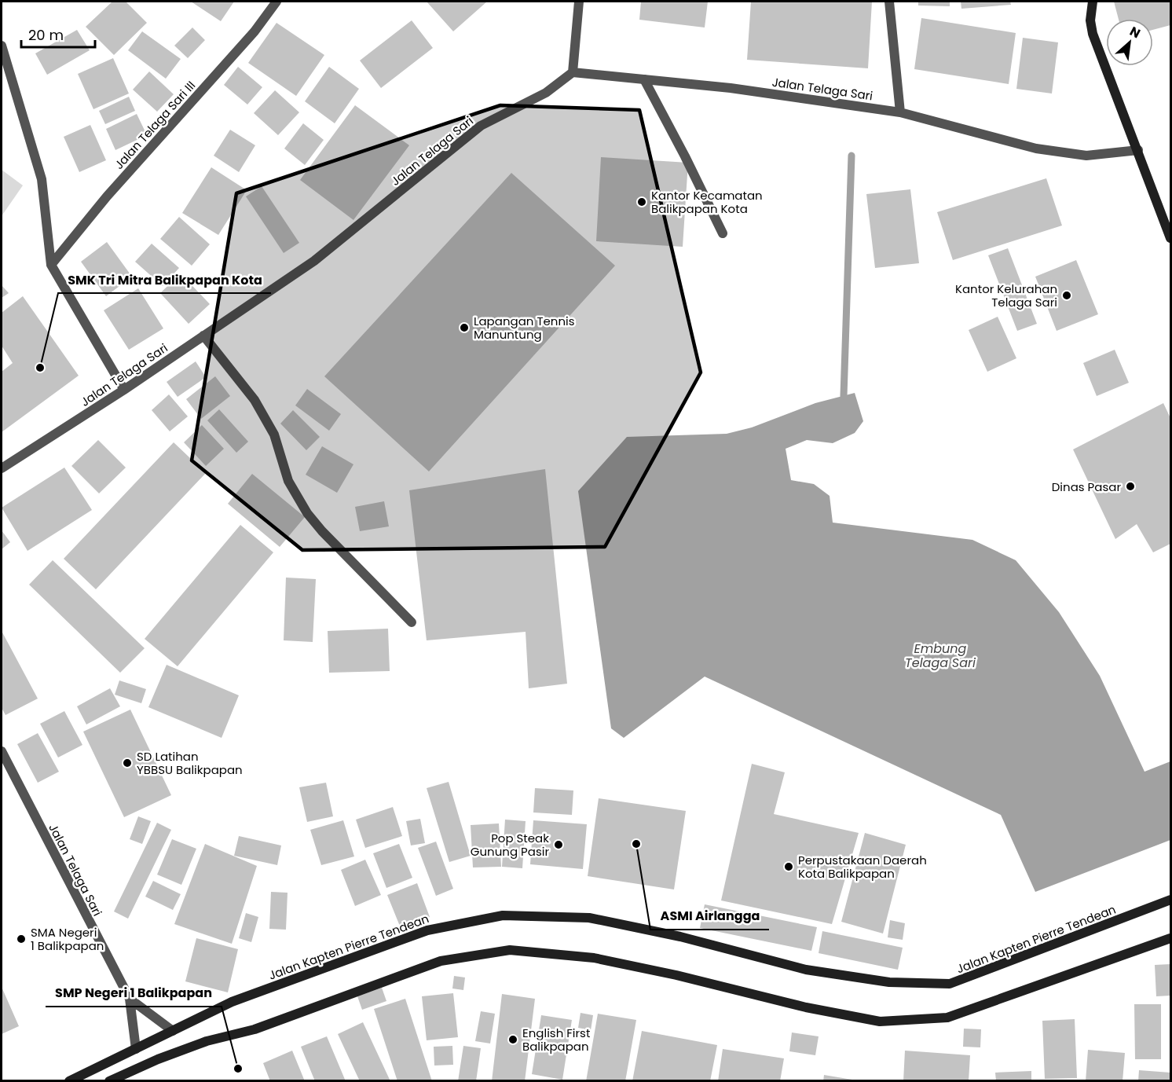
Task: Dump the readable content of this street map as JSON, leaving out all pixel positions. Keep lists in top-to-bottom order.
{
  "streets": {
    "street": ["Jalan Telaga Sari", "Jalan Telaga Sari III", "Jalan Kapten Pierre Tendean"]
  },
  "crossings": [
    ["Jalan Telaga Sari", "Jalan Kapten Pierre Tendean"]
  ],
  "water": ["Embung Telaga Sari"],
  "places": [
    "Kantor Kecamatan Balikpapan Kota",
    "Kantor Kelurahan Telaga Sari",
    "Lapangan Tennis Manuntung",
    "SMK Tri Mitra Balikpapan Kota",
    "Dinas Pasar",
    "SD Latihan YBBSU Balikpapan",
    "ASMI Airlangga",
    "Pop Steak Gunung Pasir",
    "Perpustakaan Daerah Kota Balikpapan",
    "SMA Negeri 1 Balikpapan",
    "English First Balikpapan",
    "SMP Negeri 1 Balikpapan"
  ],
  "scale_bar": "20 m",
  "north": "top right"
}
